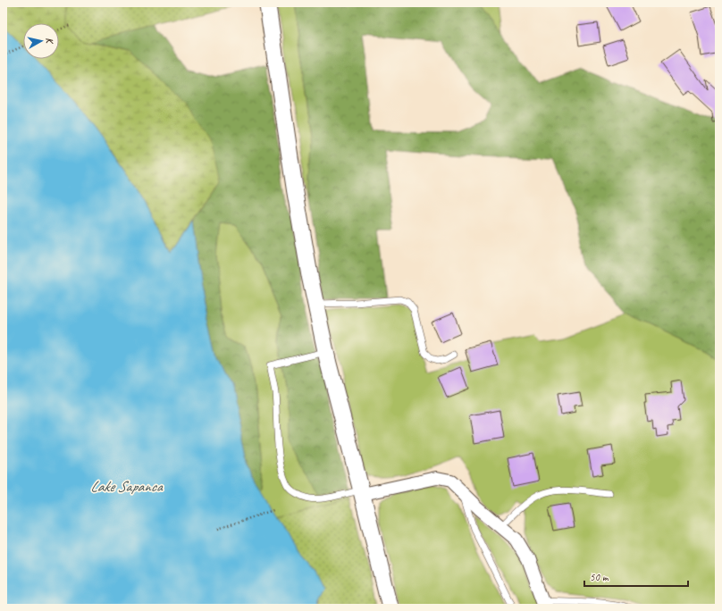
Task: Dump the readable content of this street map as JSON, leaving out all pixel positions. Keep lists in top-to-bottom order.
{
  "water": ["Lake Sapanca"],
  "scale_bar": "50 m",
  "north": "right"
}
